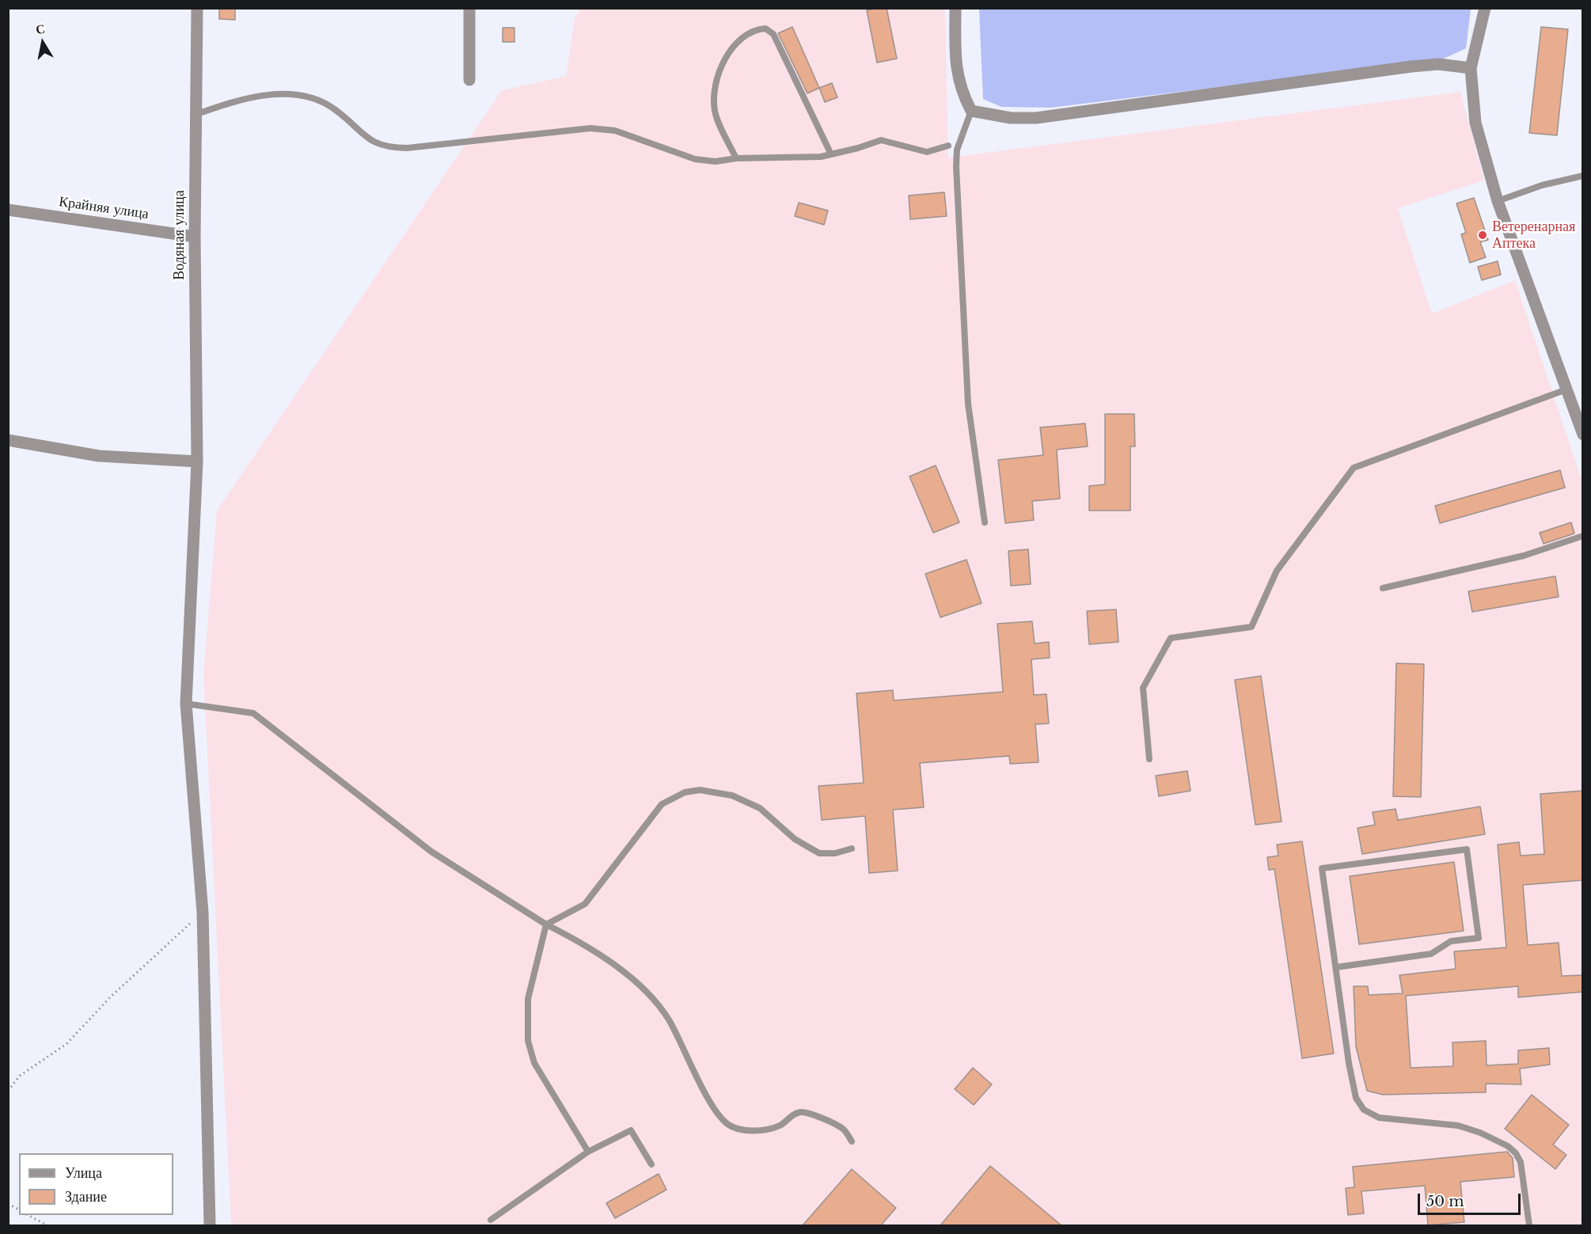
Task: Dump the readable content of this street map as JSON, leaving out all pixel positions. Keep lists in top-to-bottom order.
{
  "streets": {
    "street": ["Крайняя улица", "Водяная улица"]
  },
  "crossings": [
    ["Крайняя улица", "Водяная улица"]
  ],
  "places": ["Ветеренарная Аптека"],
  "legend": ["Улица", "Здание"],
  "scale_bar": "50 m",
  "north": "top"
}
